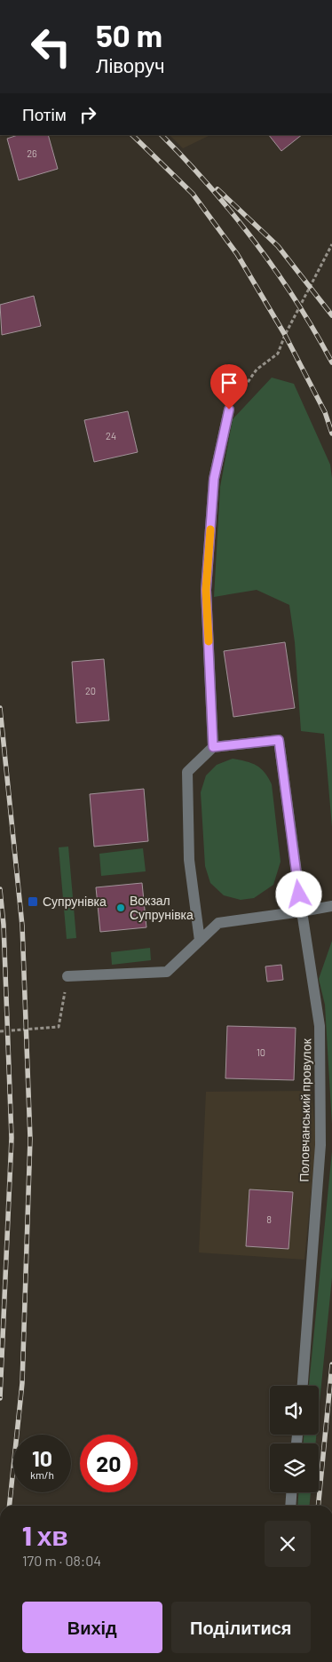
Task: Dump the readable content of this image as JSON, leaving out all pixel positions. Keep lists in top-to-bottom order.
{
  "streets": {
    "street": ["Половчанський провулок"]
  },
  "places": {
    "transit": ["Супрунівка"],
    "other": ["Вокзал Супрунівка"]
  },
  "house_numbers": [
    "26",
    "24",
    "20",
    "10",
    "8"
  ],
  "page": {
    "turn": ["50 m", "Ліворуч"],
    "then": "Потім",
    "speed": "10 km/h",
    "limit": "20",
    "heading": ["1 хв", "170 m · 08:04"],
    "buttons": ["Вихід", "Поділитися"]
  }
}
